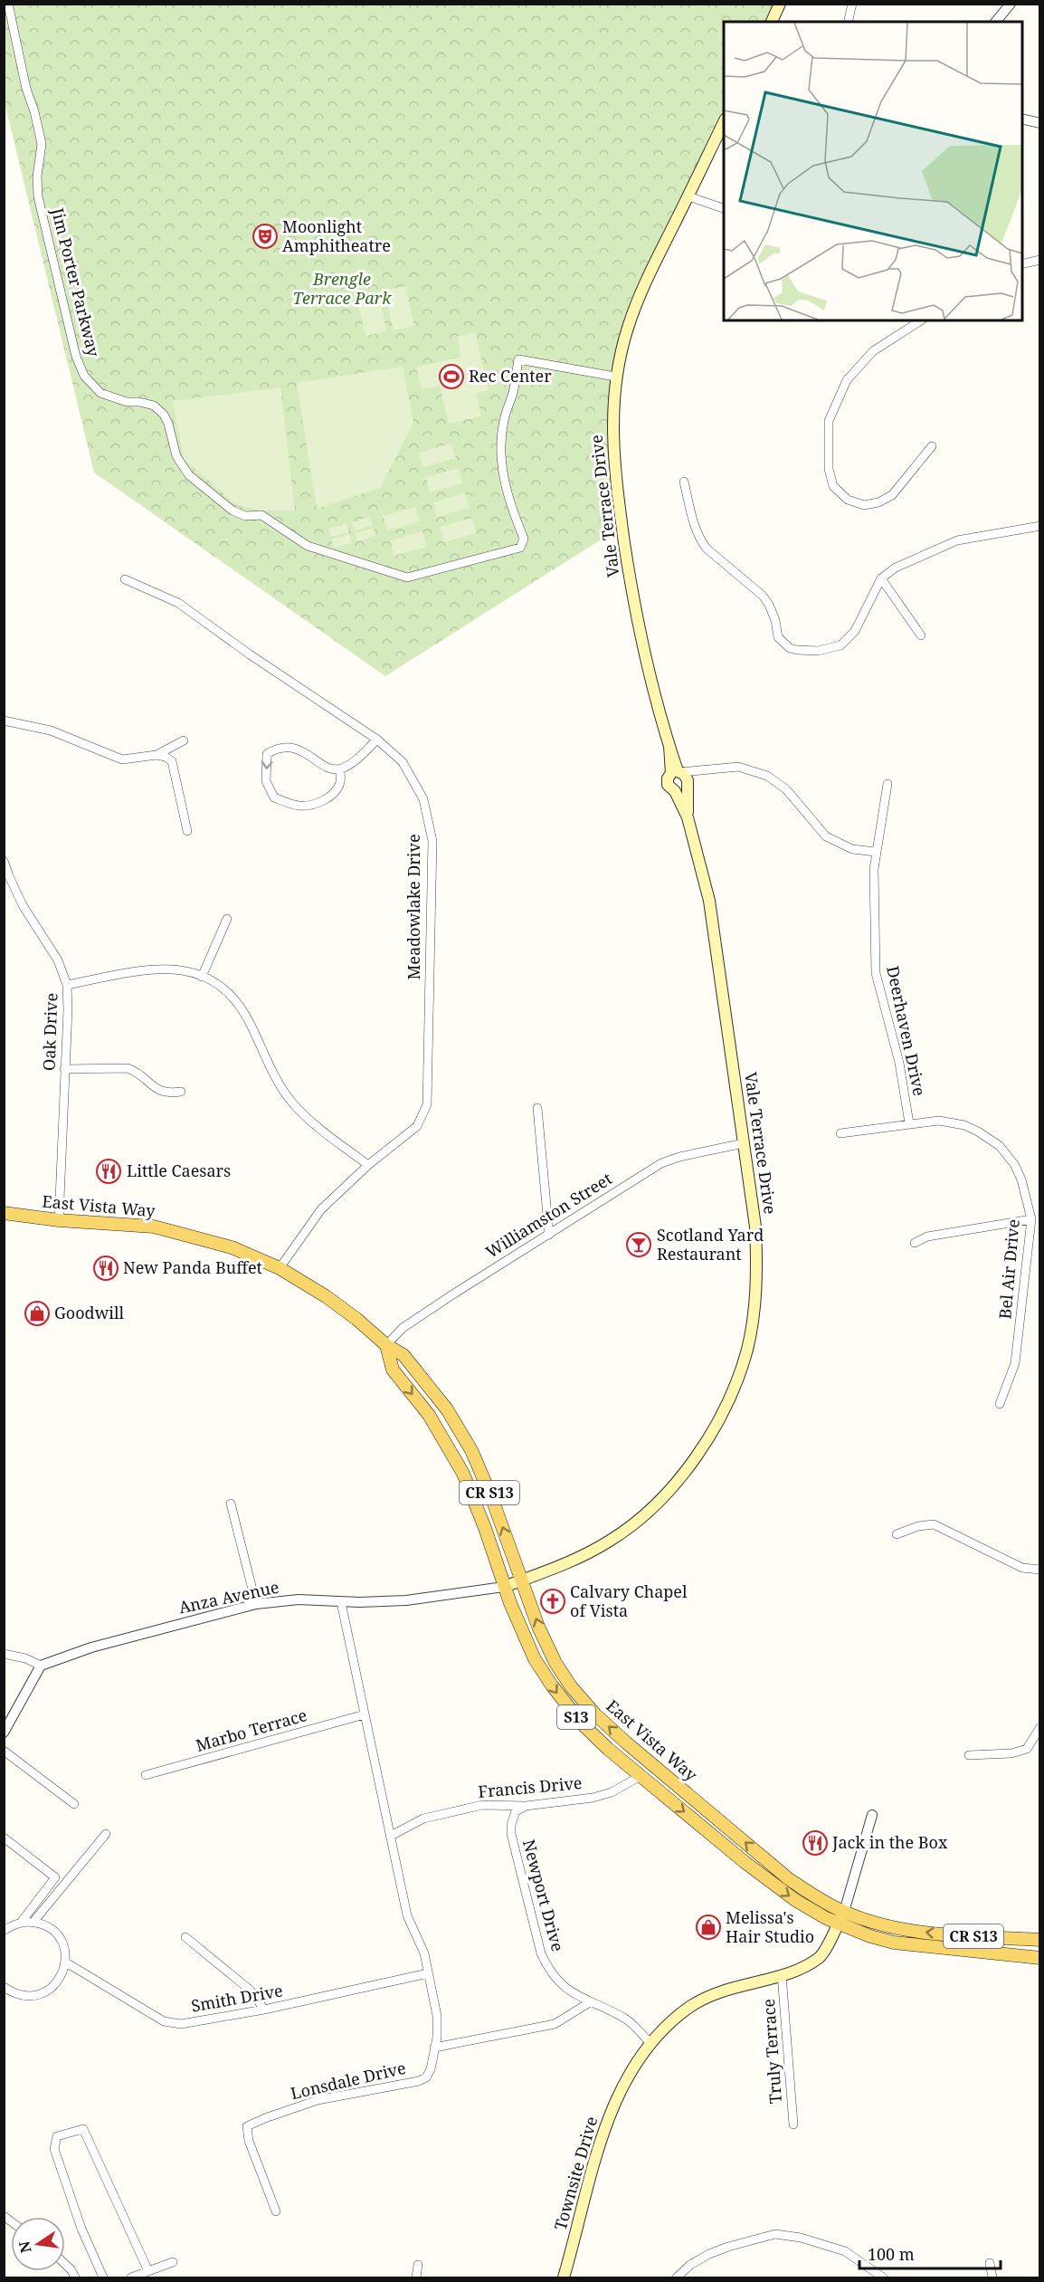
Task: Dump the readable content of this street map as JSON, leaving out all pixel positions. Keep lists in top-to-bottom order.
{
  "streets": {
    "main road": [
      "Vale Terrace Drive",
      "East Vista Way",
      "CR S13",
      "S13",
      "Townsite Drive"
    ],
    "street": [
      "Jim Porter Parkway",
      "Meadowlake Drive",
      "Deerhaven Drive",
      "Oak Drive",
      "Williamston Street",
      "Bel Air Drive",
      "Anza Avenue",
      "Marbo Terrace",
      "Francis Drive",
      "Newport Drive",
      "Smith Drive",
      "Truly Terrace",
      "Lonsdale Drive"
    ]
  },
  "crossings": [
    ["Jim Porter Parkway", "Vale Terrace Drive"],
    ["Vale Terrace Drive", "East Vista Way"],
    ["Vale Terrace Drive", "Williamston Street"],
    ["Vale Terrace Drive", "CR S13"],
    ["Vale Terrace Drive", "Anza Avenue"],
    ["Meadowlake Drive", "East Vista Way"],
    ["Deerhaven Drive", "Bel Air Drive"],
    ["Oak Drive", "East Vista Way"],
    ["East Vista Way", "Williamston Street"],
    ["East Vista Way", "CR S13"],
    ["East Vista Way", "Anza Avenue"],
    ["East Vista Way", "Francis Drive"],
    ["East Vista Way", "Townsite Drive"],
    ["Williamston Street", "CR S13"],
    ["CR S13", "Anza Avenue"],
    ["Francis Drive", "Newport Drive"],
    ["Newport Drive", "Townsite Drive"],
    ["Truly Terrace", "Townsite Drive"]
  ],
  "parks": ["Brengle Terrace Park"],
  "places": {
    "theatre": ["Moonlight Amphitheatre"],
    "sports": ["Rec Center"],
    "restaurant": ["Little Caesars", "New Panda Buffet", "Jack in the Box"],
    "bar": ["Scotland Yard Restaurant"],
    "shop": ["Goodwill", "Melissa's Hair Studio"],
    "church": ["Calvary Chapel of Vista"]
  },
  "scale_bar": "100 m",
  "north": "left"
}
